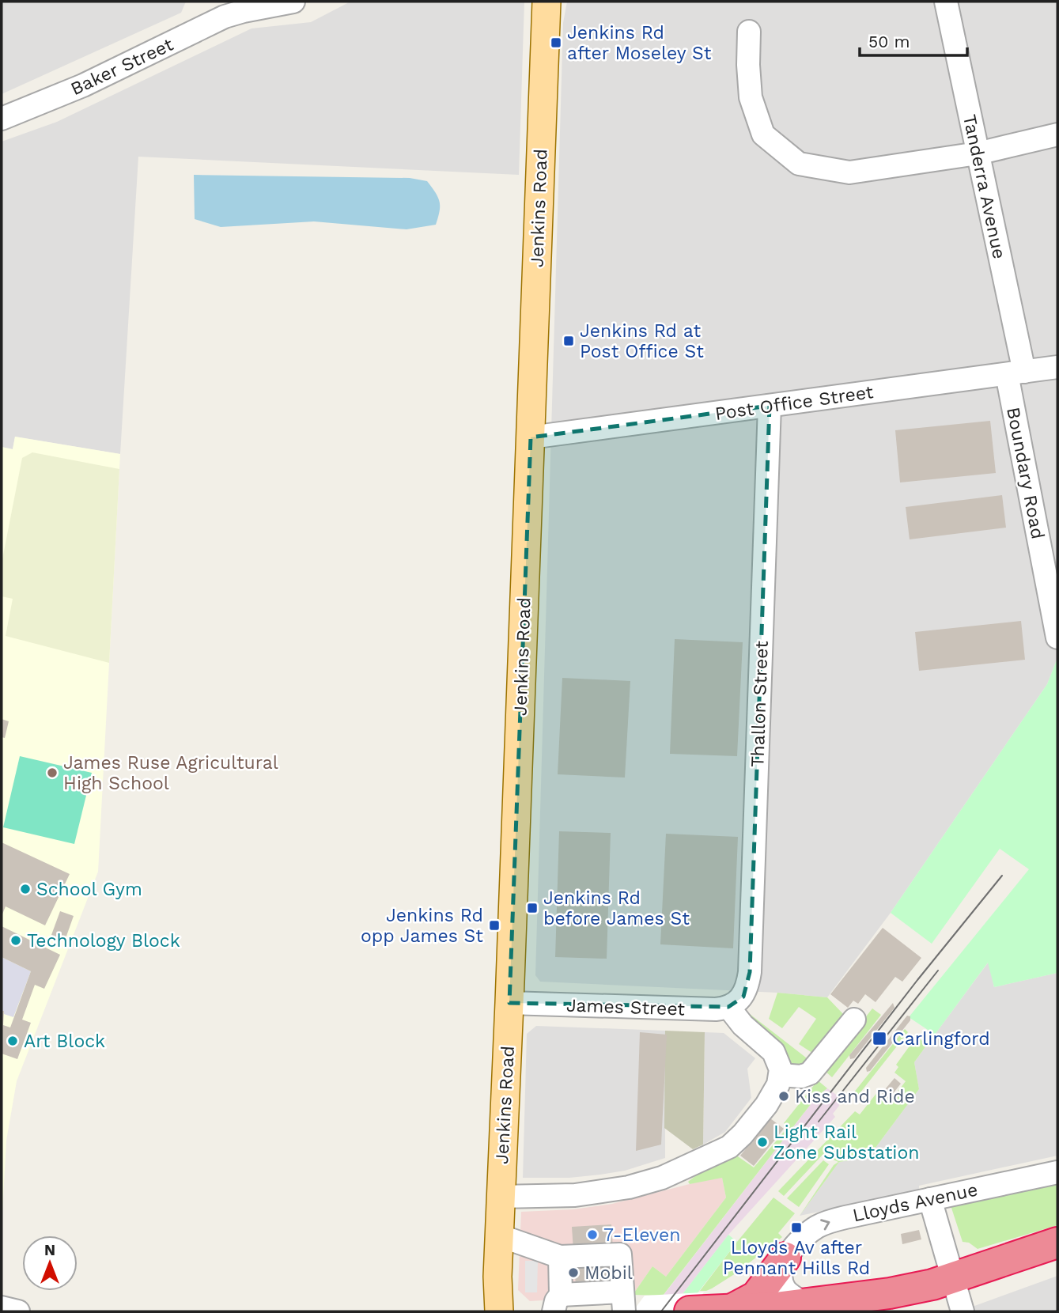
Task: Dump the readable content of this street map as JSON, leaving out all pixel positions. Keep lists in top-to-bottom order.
{
  "streets": {
    "main road": ["Jenkins Road"],
    "street": [
      "Baker Street",
      "Tanderra Avenue",
      "Post Office Street",
      "Boundary Road",
      "Thallon Street",
      "James Street",
      "Lloyds Avenue"
    ]
  },
  "crossings": [
    ["Tanderra Avenue", "Post Office Street"],
    ["Tanderra Avenue", "Boundary Road"],
    ["Jenkins Road", "Post Office Street"],
    ["Jenkins Road", "James Street"],
    ["Post Office Street", "Boundary Road"],
    ["Post Office Street", "Thallon Street"],
    ["Thallon Street", "James Street"]
  ],
  "places": {
    "transit": [
      "Jenkins Rd after Moseley St",
      "Jenkins Rd at Post Office St",
      "Jenkins Rd before James St",
      "Jenkins Rd opp James St",
      "Carlingford",
      "Lloyds Av after Pennant Hills Rd"
    ],
    "other": [
      "James Ruse Agricultural High School",
      "School Gym",
      "Technology Block",
      "Art Block",
      "Kiss and Ride",
      "Light Rail Zone Substation",
      "7-Eleven",
      "Mobil"
    ]
  },
  "scale_bar": "50 m",
  "north": "top"
}
